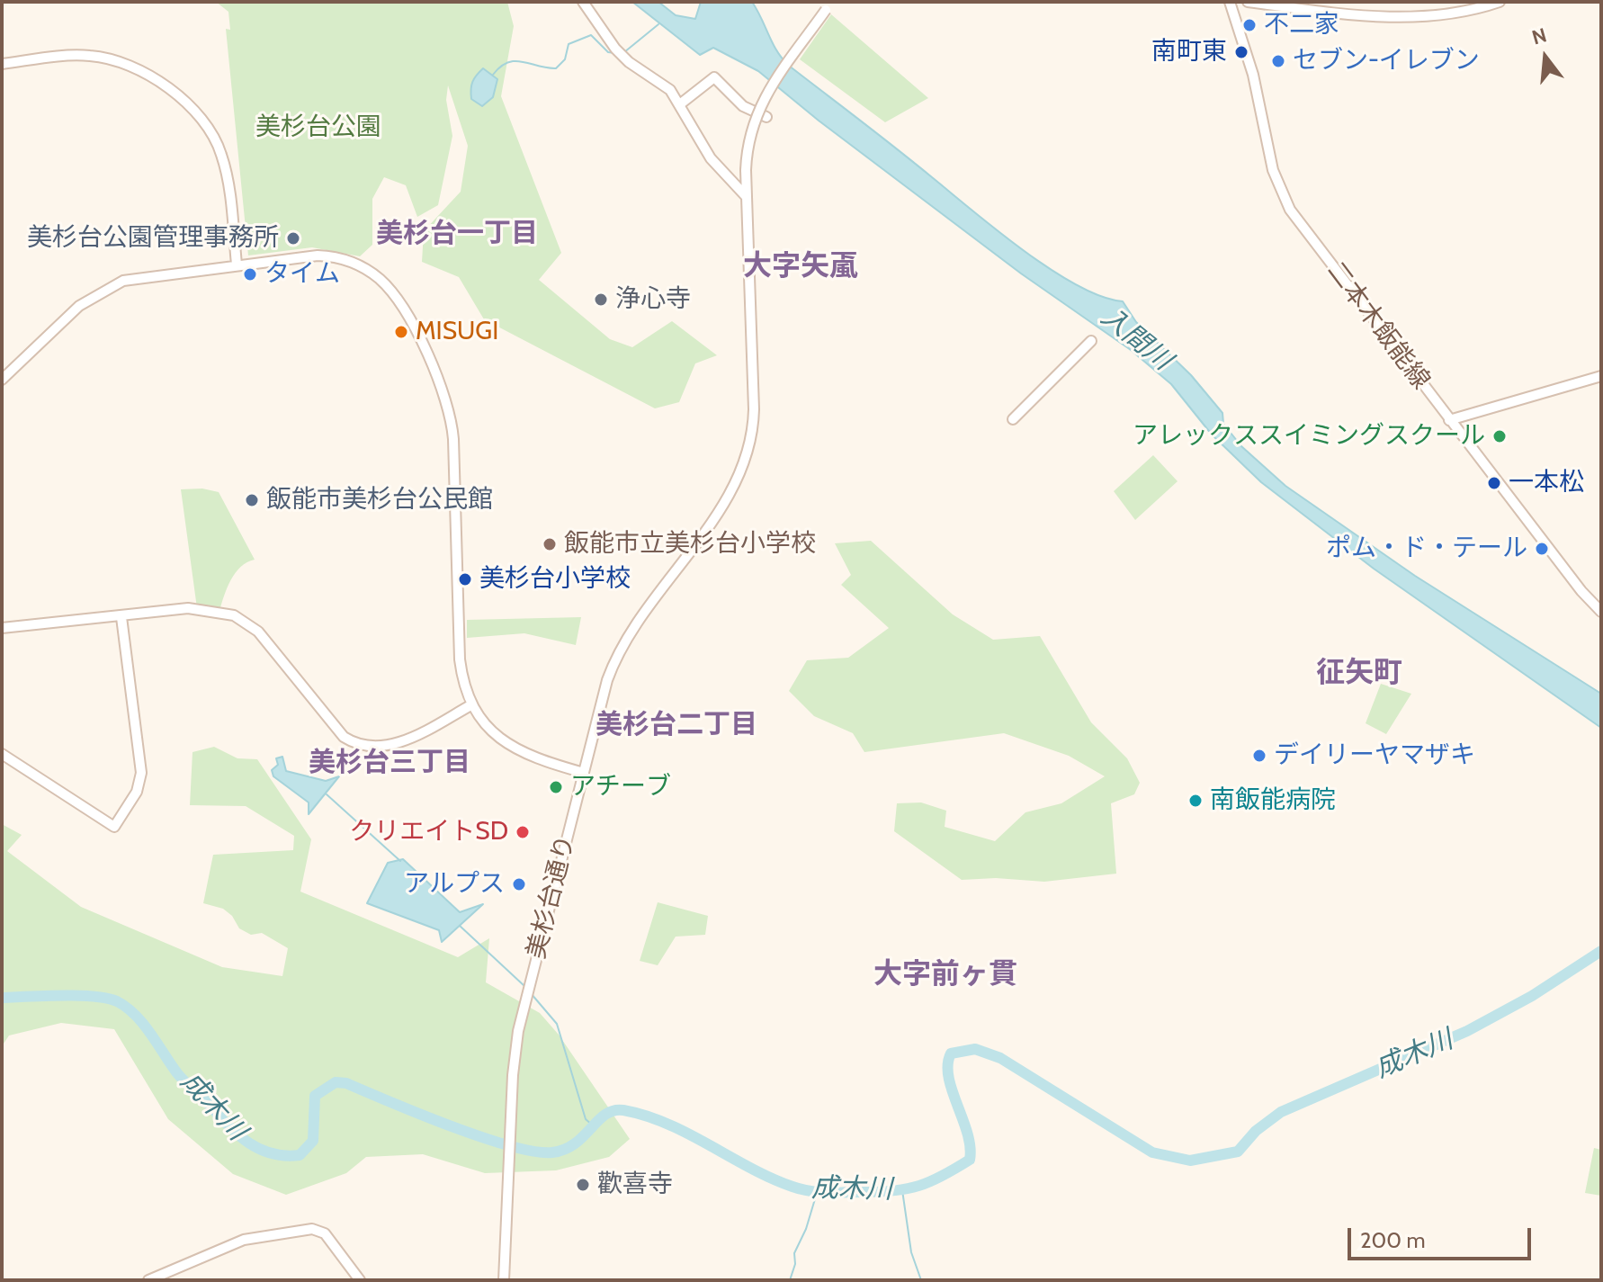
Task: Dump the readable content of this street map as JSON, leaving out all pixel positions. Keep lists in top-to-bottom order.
{
  "streets": {
    "street": ["二本木飯能線", "美杉台通り"]
  },
  "districts": [
    "美杉台一丁目",
    "大字矢颪",
    "征矢町",
    "美杉台二丁目",
    "美杉台三丁目",
    "大字前ヶ貫"
  ],
  "water": ["入間川", "成木川"],
  "parks": ["美杉台公園"],
  "places": [
    "不二家",
    "南町東",
    "セブン-イレブン",
    "美杉台公園管理事務所",
    "タイム",
    "浄心寺",
    "MISUGI",
    "アレックススイミングスクール",
    "一本松",
    "飯能市美杉台公民館",
    "飯能市立美杉台小学校",
    "ポム・ド・テール",
    "美杉台小学校",
    "デイリーヤマザキ",
    "アチーブ",
    "南飯能病院",
    "クリエイトSD",
    "アルプス",
    "歡喜寺"
  ],
  "scale_bar": "200 m",
  "north": "top"
}
